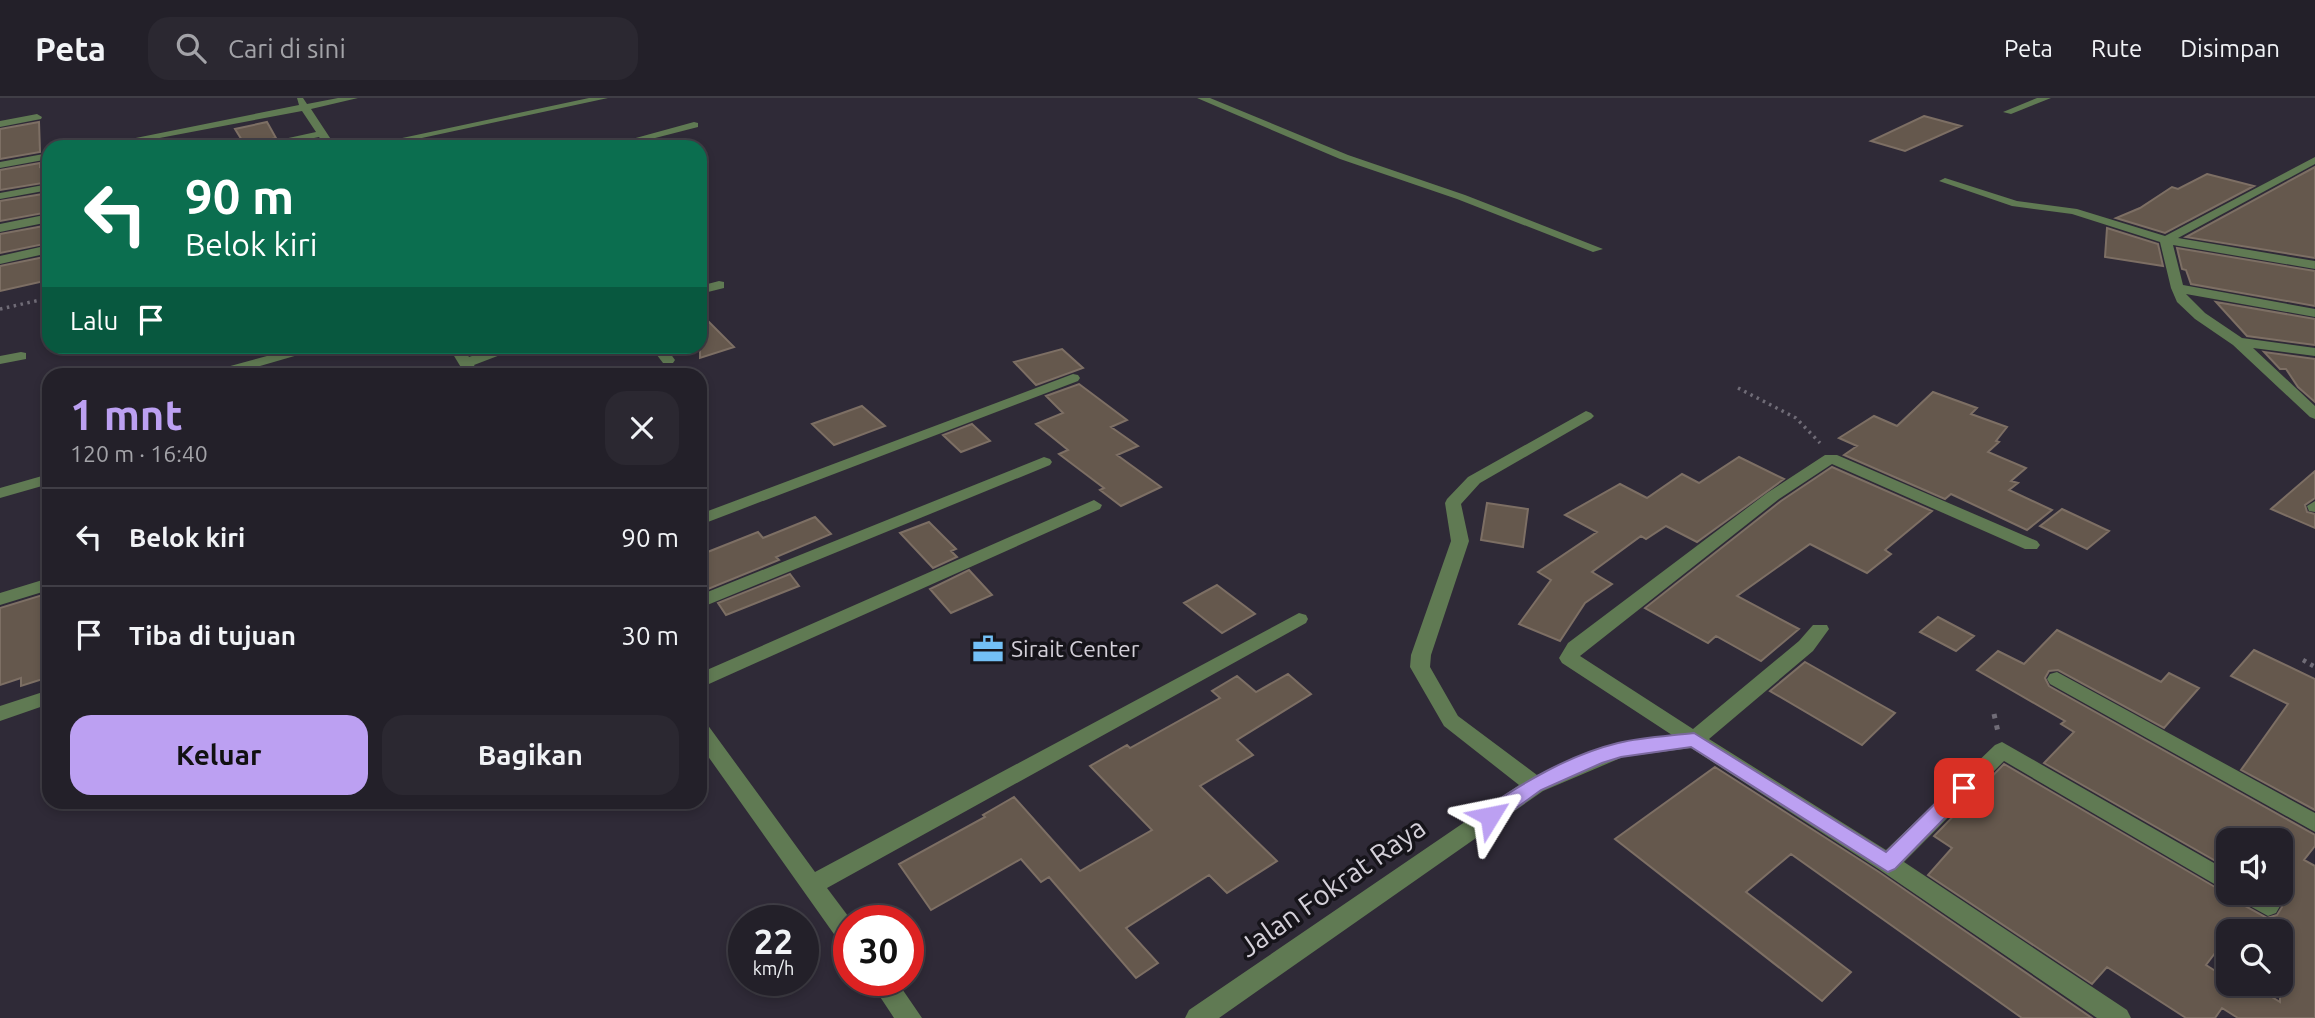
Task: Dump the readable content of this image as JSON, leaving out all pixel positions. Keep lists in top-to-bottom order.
{
  "streets": {
    "street": ["Jalan Fokrat Raya"]
  },
  "places": {
    "office": ["Sirait Center"]
  },
  "page": {
    "header": "Peta",
    "search": "Cari di sini",
    "nav": ["Peta", "Rute", "Disimpan"],
    "turn": ["90 m", "Belok kiri"],
    "then": "Lalu",
    "heading": ["1 mnt", "120 m · 16:40"],
    "list": [
      {
        "name": "Belok kiri",
        "value": "90 m"
      },
      {
        "name": "Tiba di tujuan",
        "value": "30 m"
      }
    ],
    "buttons": ["Keluar", "Bagikan"],
    "speed": "22 km/h",
    "limit": "30"
  }
}
